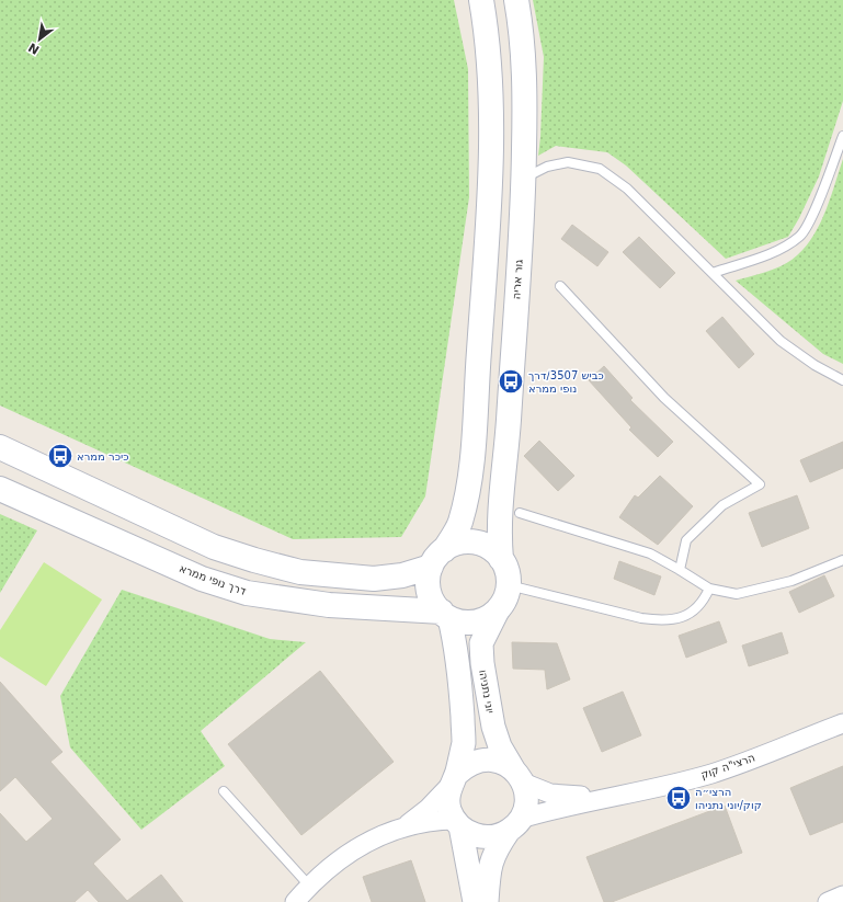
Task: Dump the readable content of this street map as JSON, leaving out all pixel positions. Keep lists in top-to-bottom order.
{
  "streets": {
    "main road": ["גור אריה", "דרך נופי ממרא"],
    "street": ["יוני נתניהו", "הרצי\"ה קוק"]
  },
  "crossings": [
    ["גור אריה", "דרך נופי ממרא"],
    ["גור אריה", "יוני נתניהו"],
    ["דרך נופי ממרא", "יוני נתניהו"],
    ["יוני נתניהו", "הרצי\"ה קוק"]
  ],
  "places": {
    "bus stop": ["כביש 3507/דרך נופי ממרא", "כיכר ממרא", "הרצי״ה קוק/יוני נתניהו"]
  },
  "north": "bottom left"
}
